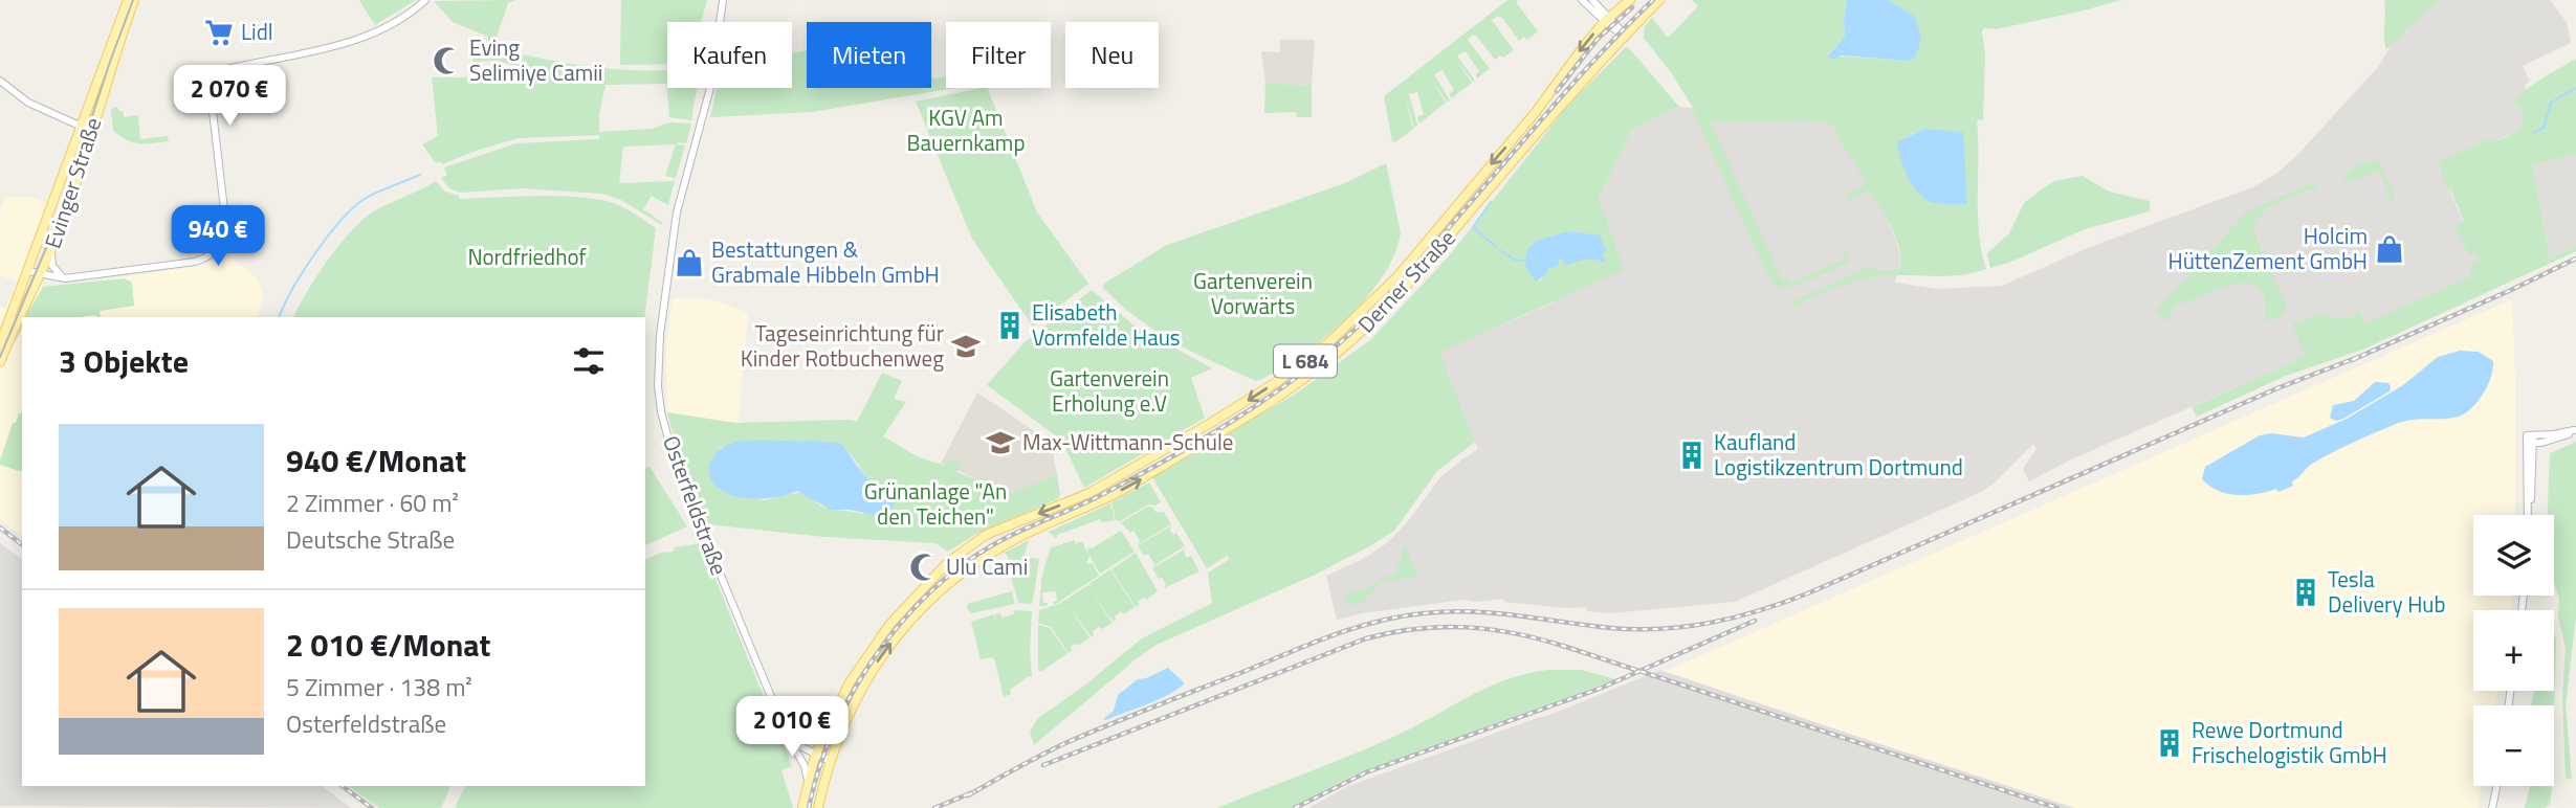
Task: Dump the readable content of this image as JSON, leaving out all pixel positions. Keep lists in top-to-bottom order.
{
  "streets": {
    "main road": ["Evinger Straße", "Derner Straße", "L 684"],
    "street": ["Osterfeldstraße"]
  },
  "crossings": [
    ["Derner Straße", "Osterfeldstraße"]
  ],
  "parks": [
    "KGV Am Bauernkamp",
    "Nordfriedhof",
    "Gartenverein Vorwärts",
    "Gartenverein Erholung e.V",
    "Grünanlage \"An den Teichen\""
  ],
  "places": {
    "supermarket": ["Lidl"],
    "mosque": ["Eving Selimiye Camii", "Ulu Cami"],
    "shop": ["Holcim HüttenZement GmbH", "Bestattungen & Grabmale Hibbeln GmbH"],
    "building": [
      "Elisabeth Vormfelde Haus",
      "Kaufland Logistikzentrum Dortmund",
      "Tesla Delivery Hub",
      "Rewe Dortmund Frischelogistik GmbH"
    ],
    "school or university": ["Tageseinrichtung für Kinder Rotbuchenweg", "Max-Wittmann-Schule"]
  },
  "page": {
    "chip": [
      "Kaufen",
      "Mieten",
      "Filter",
      "Neu"
    ],
    "price": ["2 070 €", "940 €", "2 010 €"],
    "heading": "3 Objekte",
    "list": [
      {
        "name": "940 €/Monat",
        "note": "2 Zimmer · 60 m² · Deutsche Straße"
      },
      {
        "name": "2 010 €/Monat",
        "note": "5 Zimmer · 138 m² · Osterfeldstraße"
      }
    ],
    "map_buttons": ["+", "−"]
  }
}
